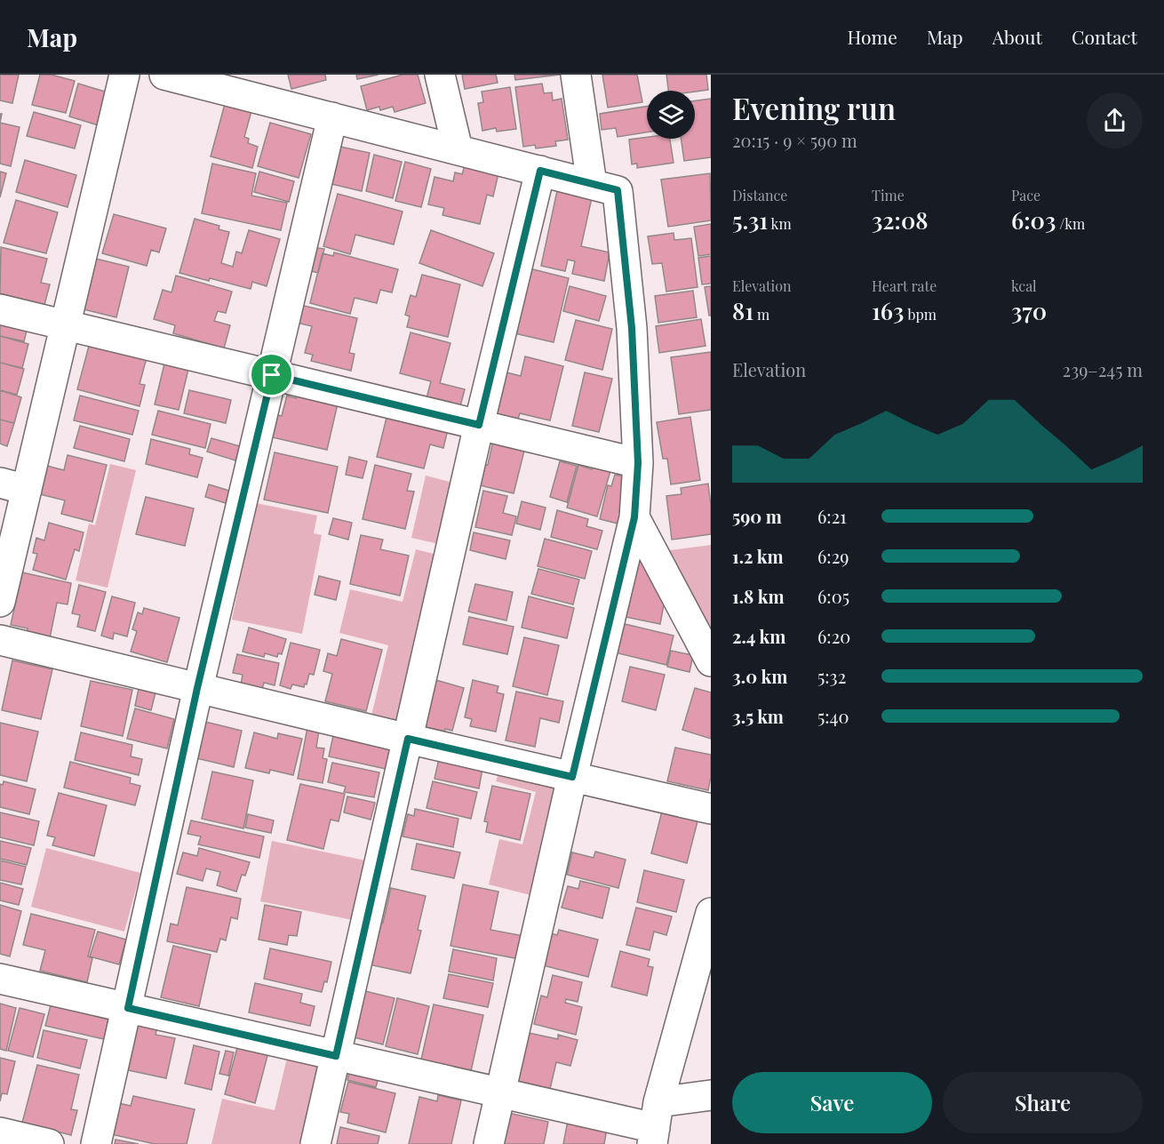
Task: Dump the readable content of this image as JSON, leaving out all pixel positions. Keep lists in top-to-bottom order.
{
  "page": {
    "header": "Map",
    "nav": [
      "Home",
      "Map",
      "About",
      "Contact"
    ],
    "heading": ["Evening run", "20:15 · 9 × 590 m"],
    "stats": [
      ["Distance", "5.31 km"],
      ["Time", "32:08"],
      ["Pace", "6:03 /km"],
      ["Elevation", "81 m"],
      ["Heart rate", "163 bpm"],
      ["kcal", "370"]
    ],
    "chart": ["Elevation", "239–245 m"],
    "list": [
      {
        "name": "590 m",
        "note": "6:21"
      },
      {
        "name": "1.2 km",
        "note": "6:29"
      },
      {
        "name": "1.8 km",
        "note": "6:05"
      },
      {
        "name": "2.4 km",
        "note": "6:20"
      },
      {
        "name": "3.0 km",
        "note": "5:32"
      },
      {
        "name": "3.5 km",
        "note": "5:40"
      }
    ],
    "buttons": ["Save", "Share"]
  }
}
